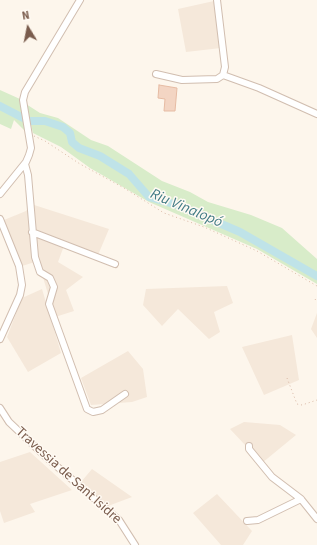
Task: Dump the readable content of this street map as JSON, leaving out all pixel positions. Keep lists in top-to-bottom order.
{
  "streets": {
    "street": ["Travessia de Sant Isidre"]
  },
  "water": ["Riu Vinalopó"],
  "north": "top"
}
